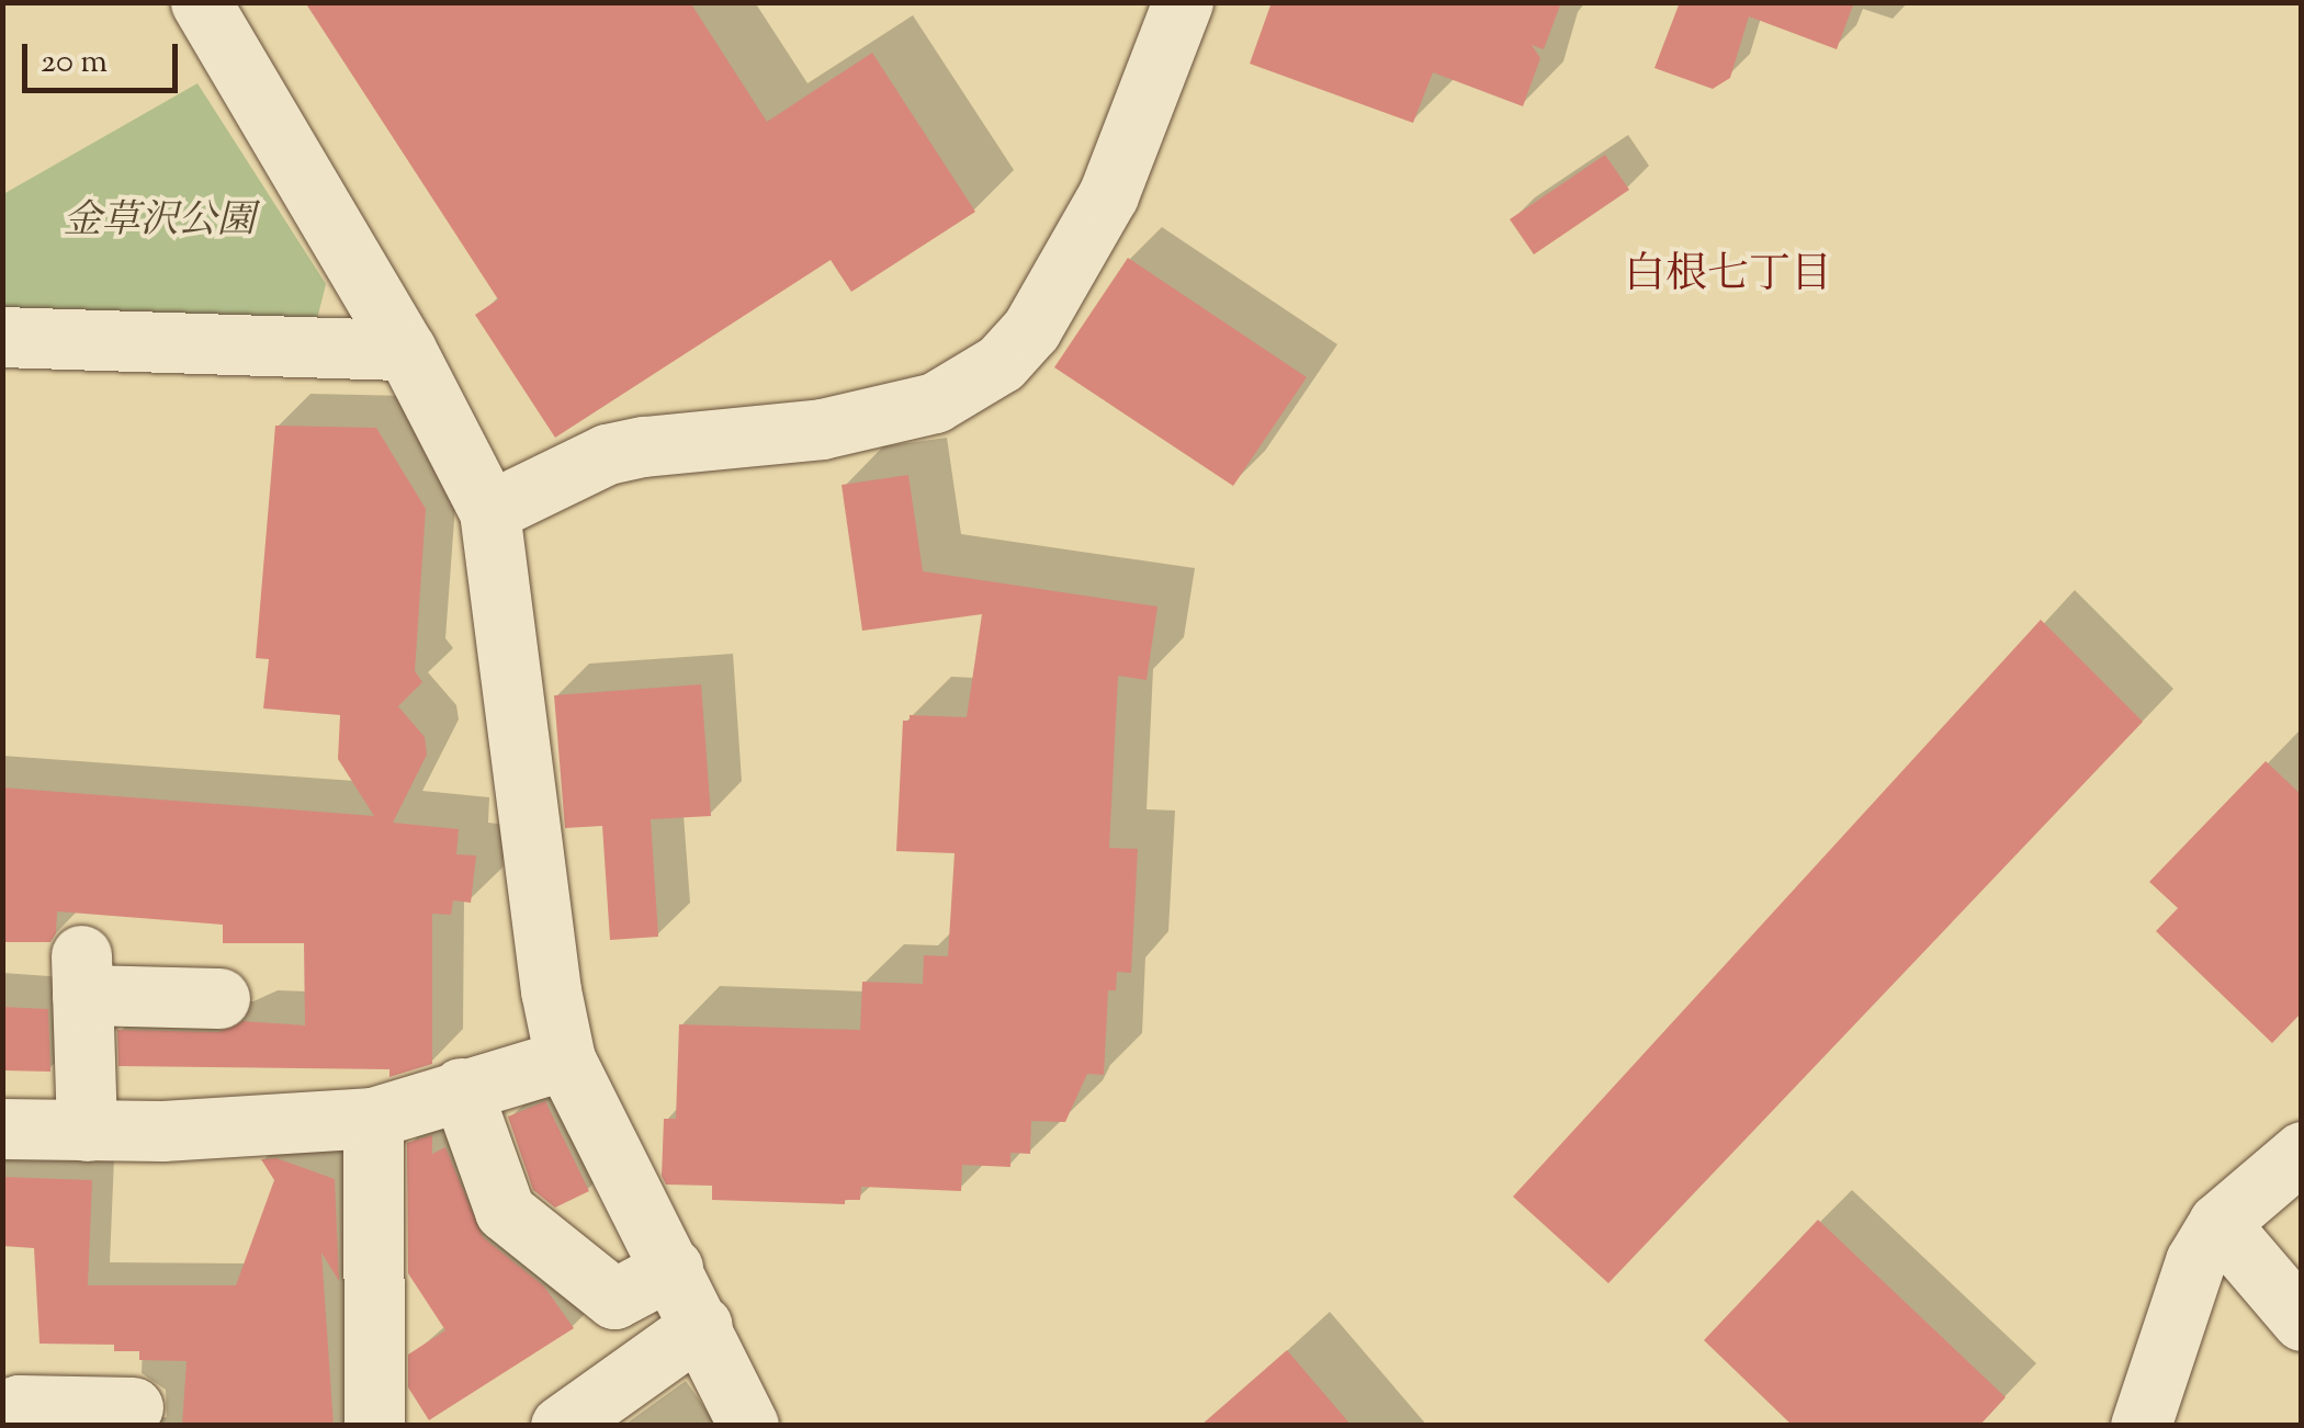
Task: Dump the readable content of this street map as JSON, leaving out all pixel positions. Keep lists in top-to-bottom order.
{
  "districts": ["白根七丁目"],
  "parks": ["金草沢公園"],
  "scale_bar": "20 m"
}
